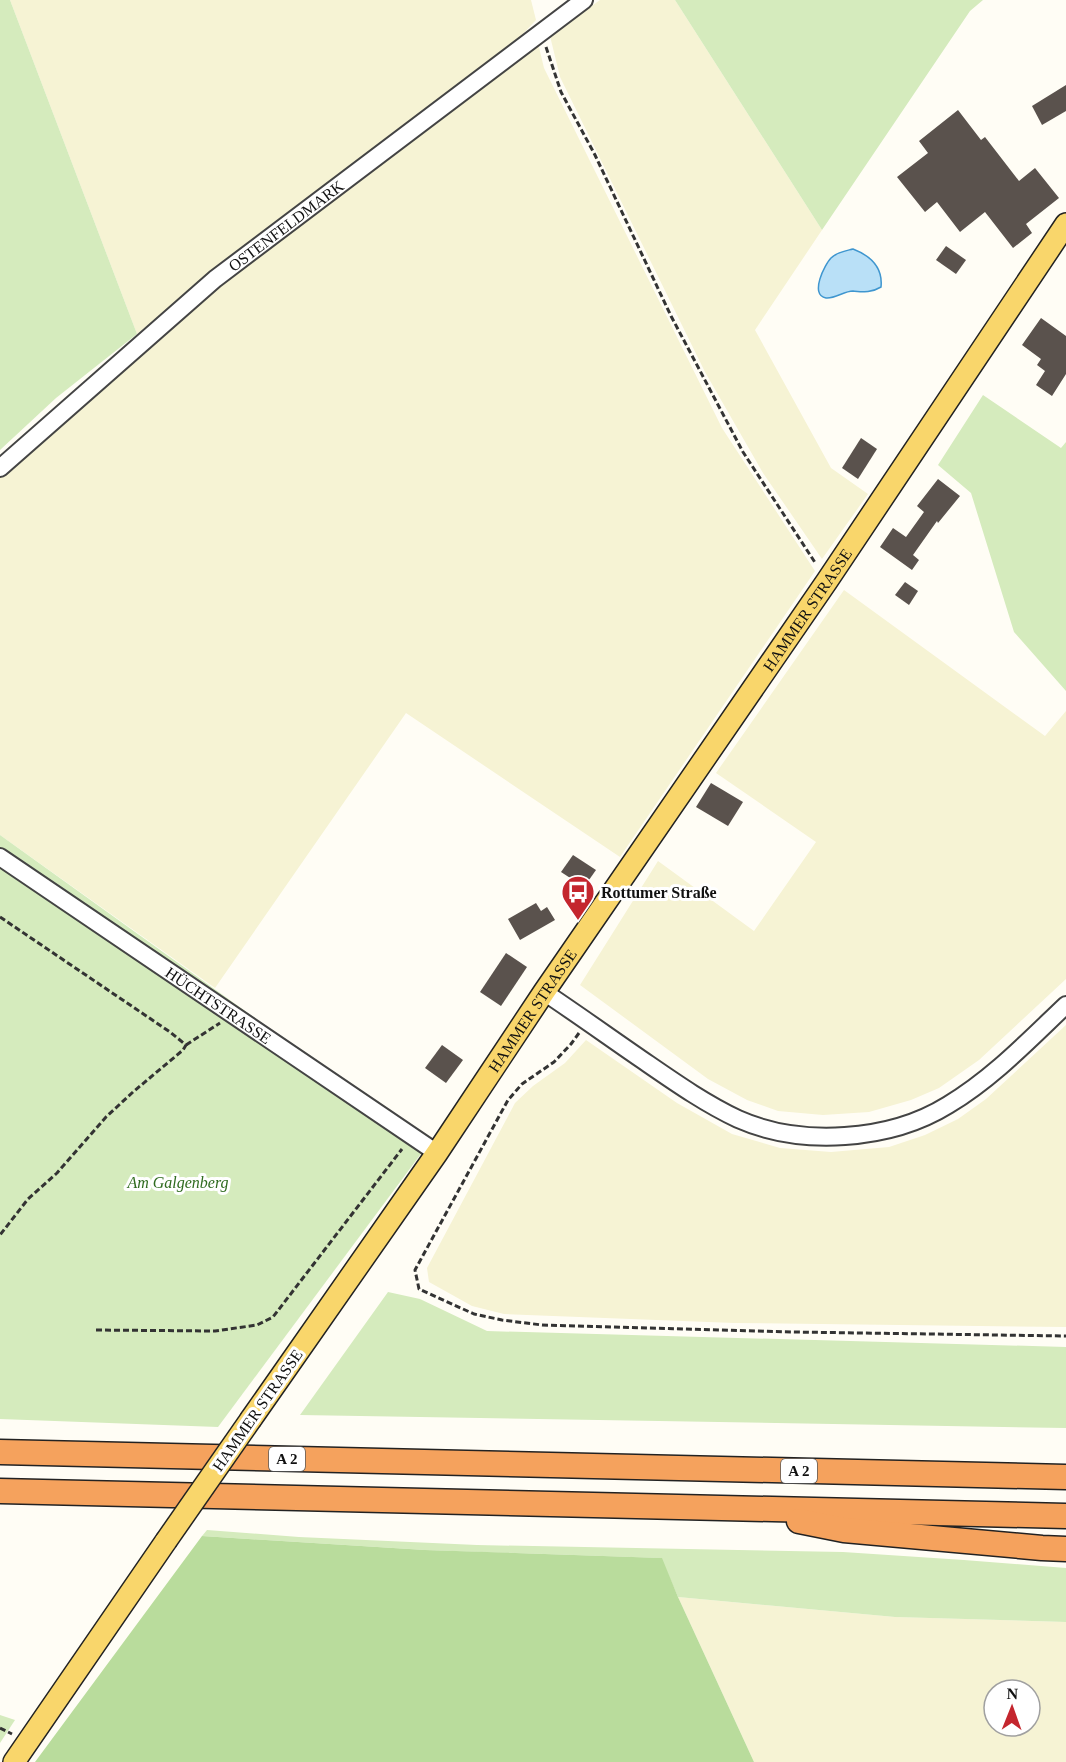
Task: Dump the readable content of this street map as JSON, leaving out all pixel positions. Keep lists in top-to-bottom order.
{
  "streets": {
    "highway": ["A 2"],
    "main road": ["HAMMER STRASSE"],
    "street": ["OSTENFELDMARK", "HÜCHTSTRASSE"]
  },
  "crossings": [
    ["HAMMER STRASSE", "HÜCHTSTRASSE"]
  ],
  "parks": ["Am Galgenberg"],
  "places": {
    "bus stop": ["Rottumer Straße"]
  },
  "north": "top"
}
